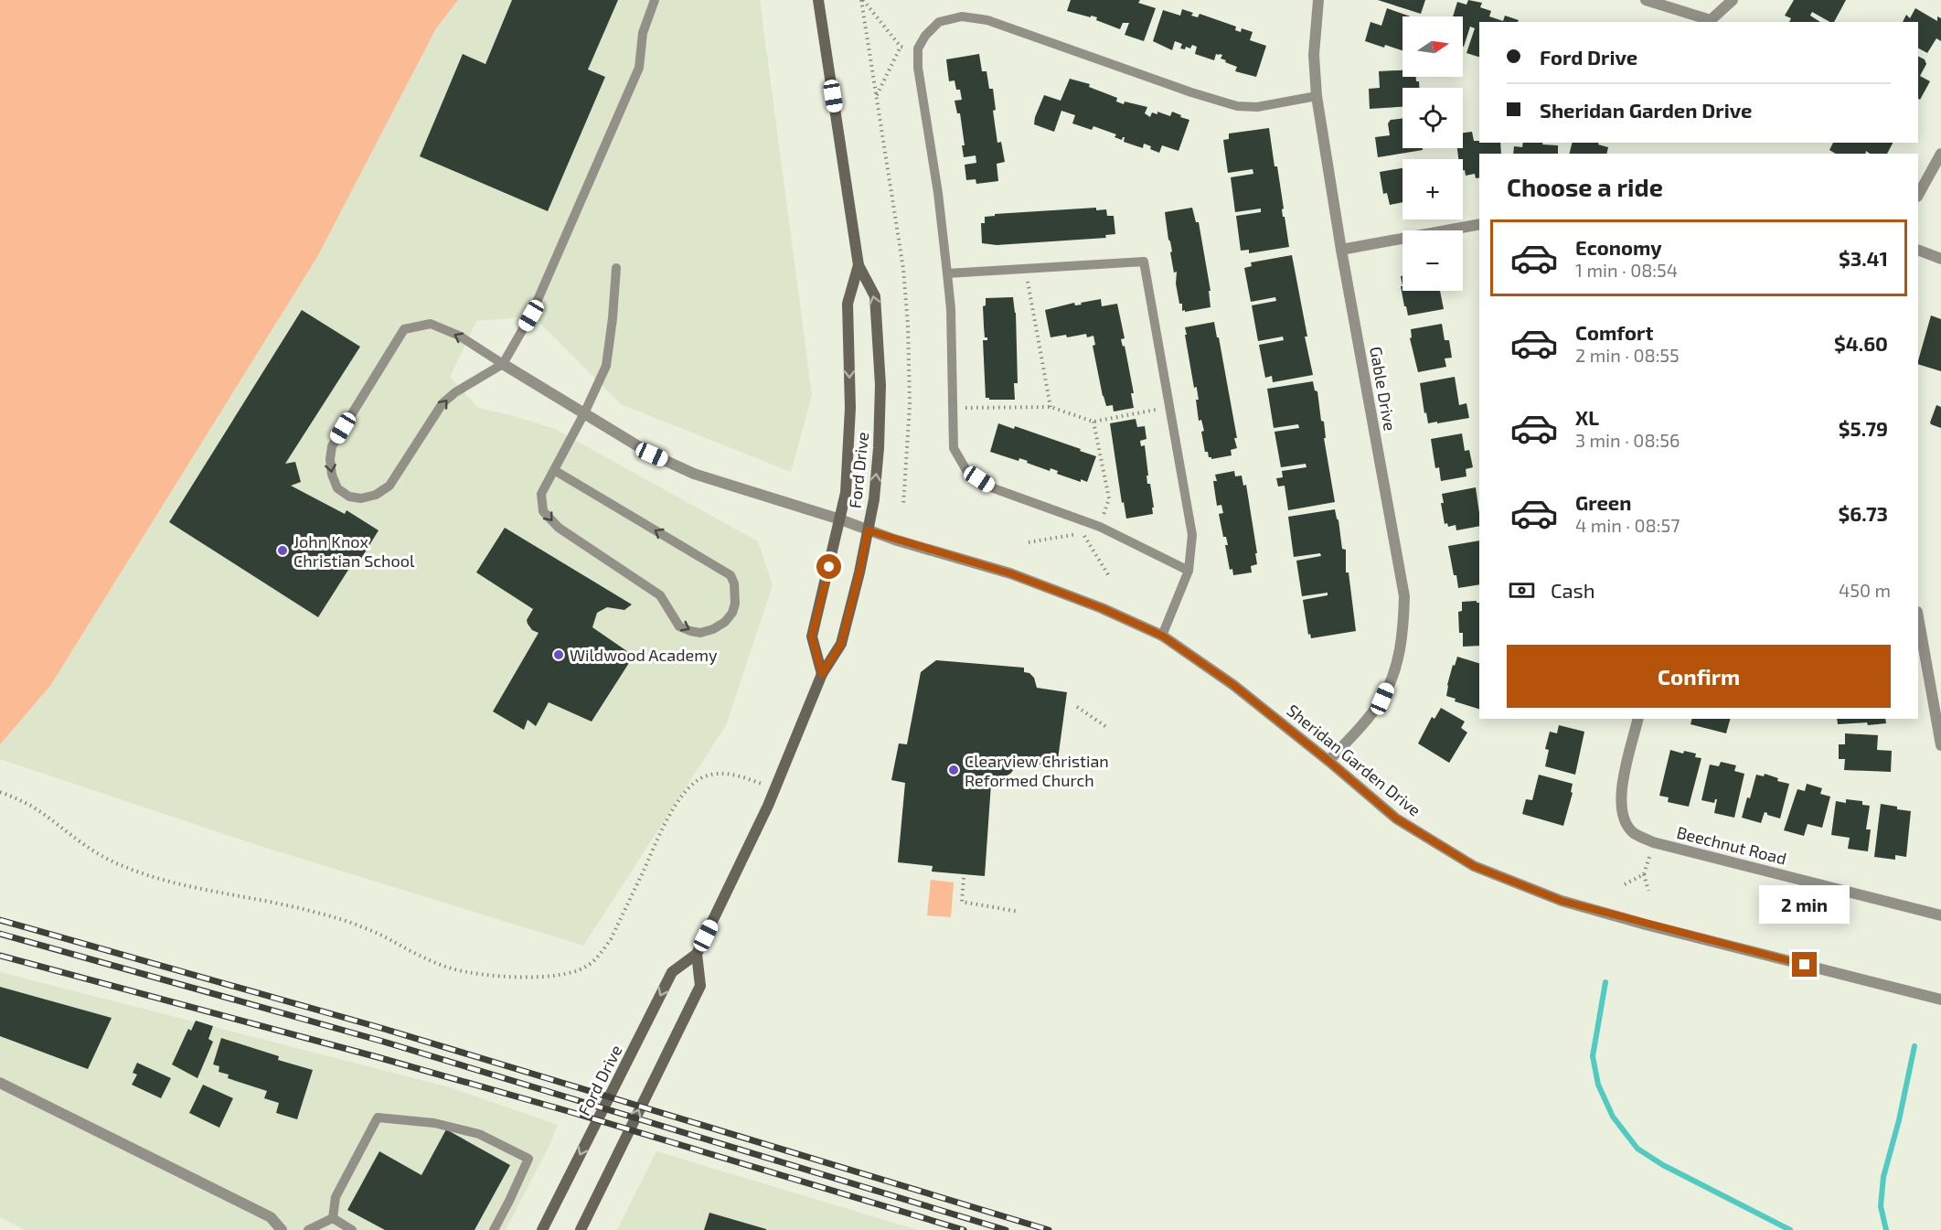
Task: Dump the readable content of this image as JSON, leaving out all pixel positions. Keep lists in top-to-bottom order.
{
  "streets": {
    "main road": ["Ford Drive"],
    "street": ["Gable Drive", "Sheridan Garden Drive", "Beechnut Road"]
  },
  "crossings": [
    ["Gable Drive", "Sheridan Garden Drive"],
    ["Ford Drive", "Sheridan Garden Drive"]
  ],
  "places": ["John Knox Christian School", "Wildwood Academy", "Clearview Christian Reformed Church"],
  "north": "right",
  "page": {
    "map_buttons": ["+", "−"],
    "banner": ["Ford Drive", "Sheridan Garden Drive"],
    "heading": "Choose a ride",
    "list": [
      {
        "name": "Economy",
        "note": "1 min · 08:54",
        "value": "$3.41"
      },
      {
        "name": "Comfort",
        "note": "2 min · 08:55",
        "value": "$4.60"
      },
      {
        "name": "XL",
        "note": "3 min · 08:56",
        "value": "$5.79"
      },
      {
        "name": "Green",
        "note": "4 min · 08:57",
        "value": "$6.73"
      }
    ],
    "pay": ["Cash", "450 m"],
    "buttons": "Confirm",
    "bubble": "2 min"
  }
}
